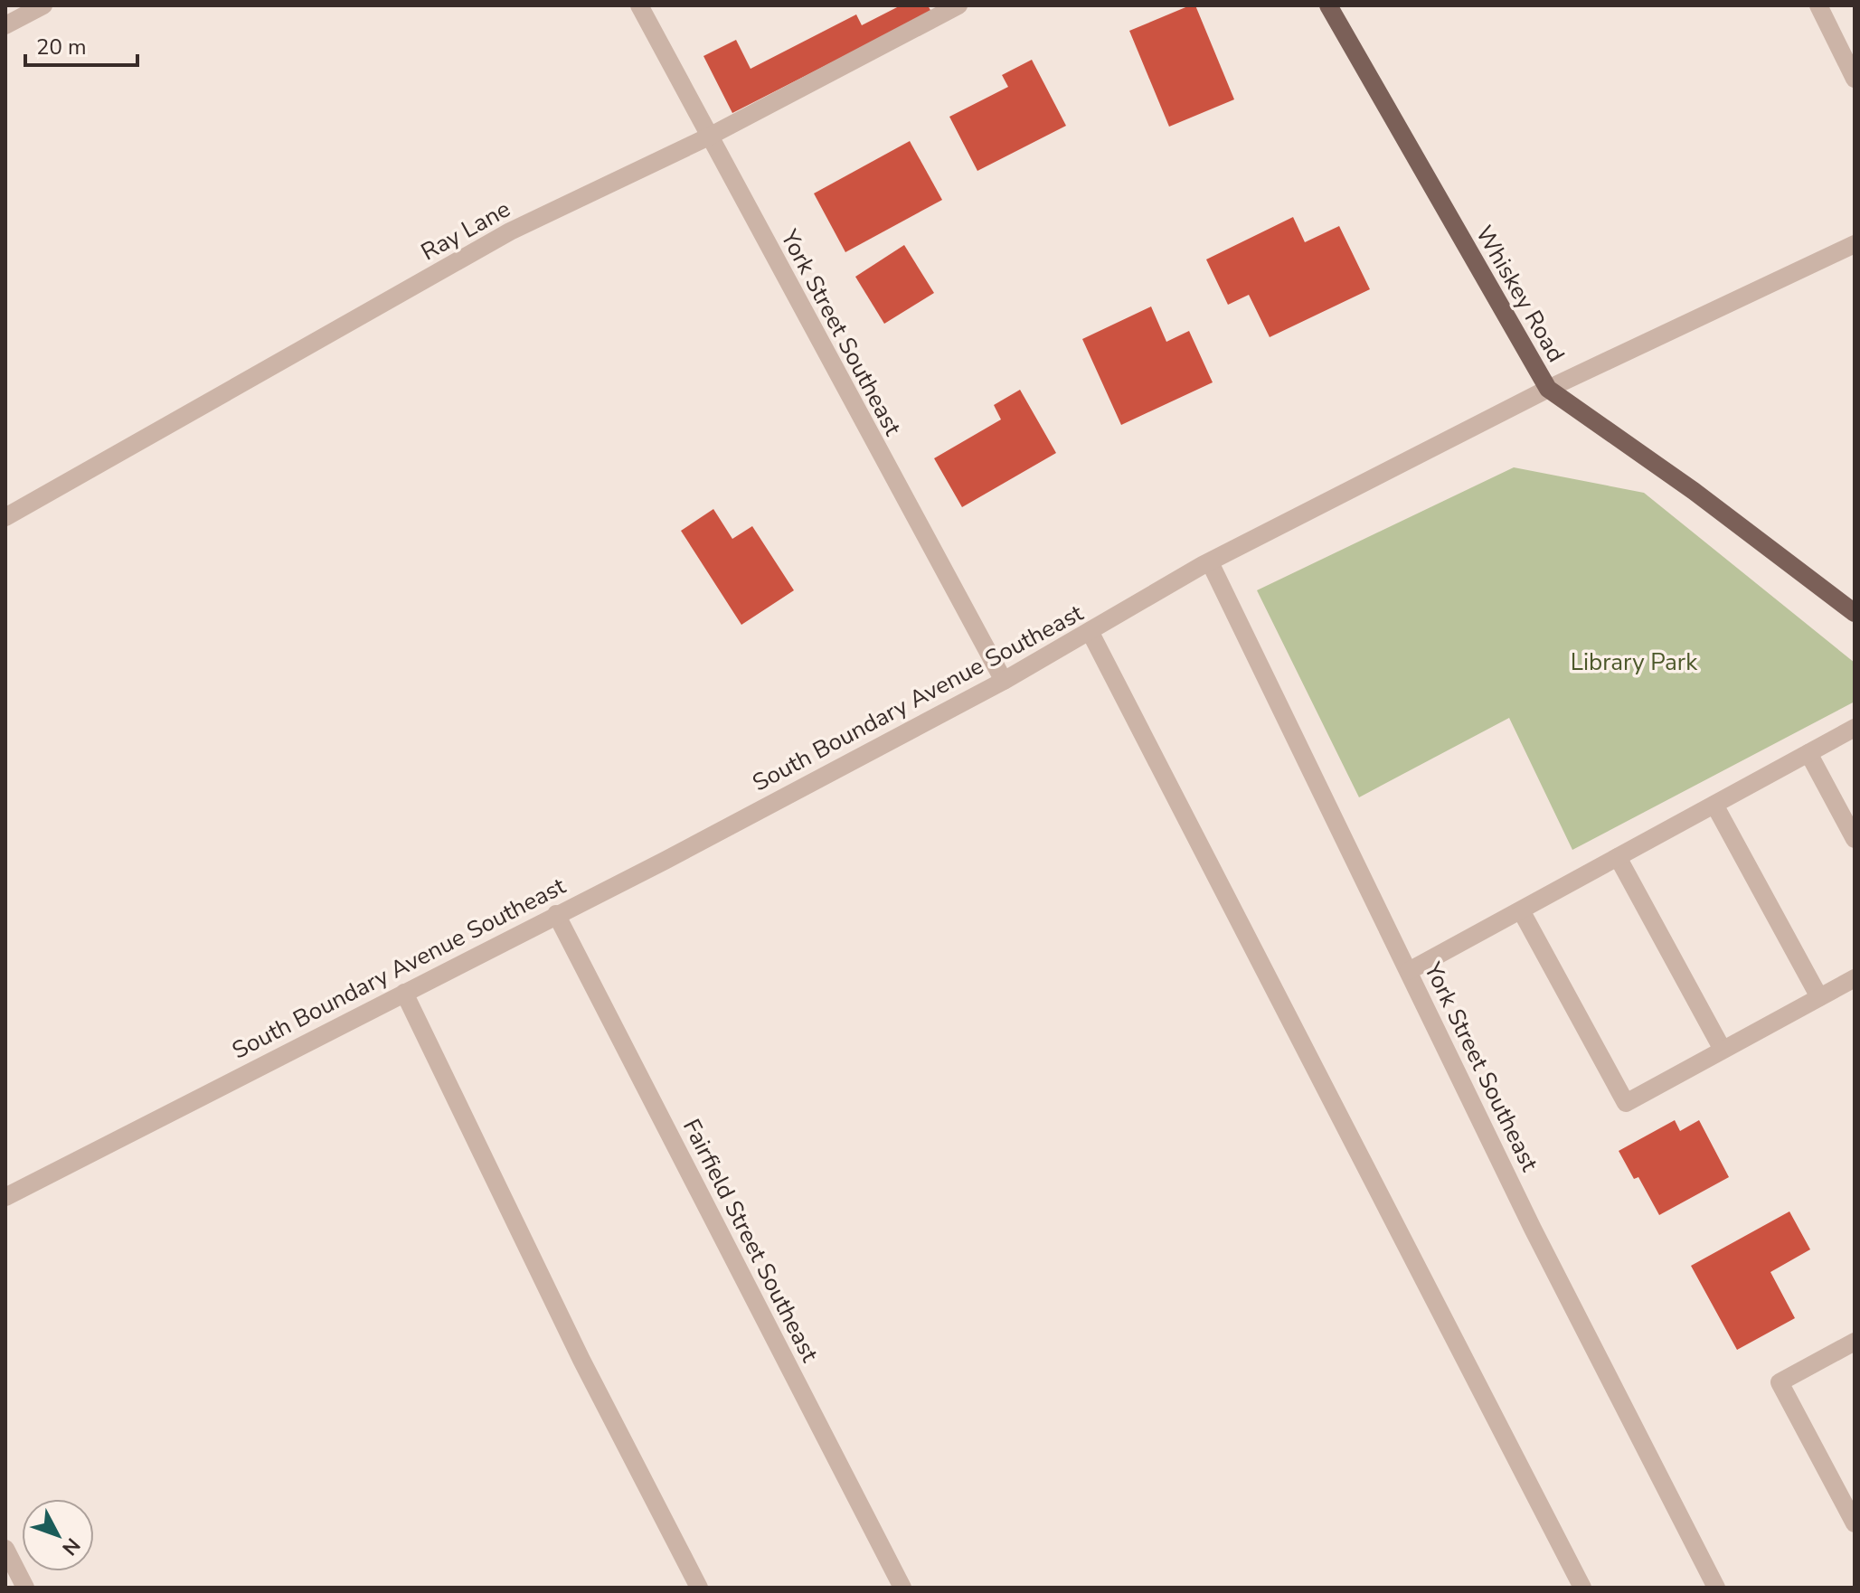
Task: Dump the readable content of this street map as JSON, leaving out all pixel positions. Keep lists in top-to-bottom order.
{
  "streets": {
    "main road": ["Whiskey Road"],
    "street": [
      "Ray Lane",
      "York Street Southeast",
      "South Boundary Avenue Southeast",
      "Fairfield Street Southeast"
    ]
  },
  "crossings": [
    ["Ray Lane", "York Street Southeast"],
    ["Whiskey Road", "South Boundary Avenue Southeast"],
    ["York Street Southeast", "South Boundary Avenue Southeast"],
    ["South Boundary Avenue Southeast", "Fairfield Street Southeast"]
  ],
  "parks": ["Library Park"],
  "scale_bar": "20 m",
  "north": "bottom right"
}
